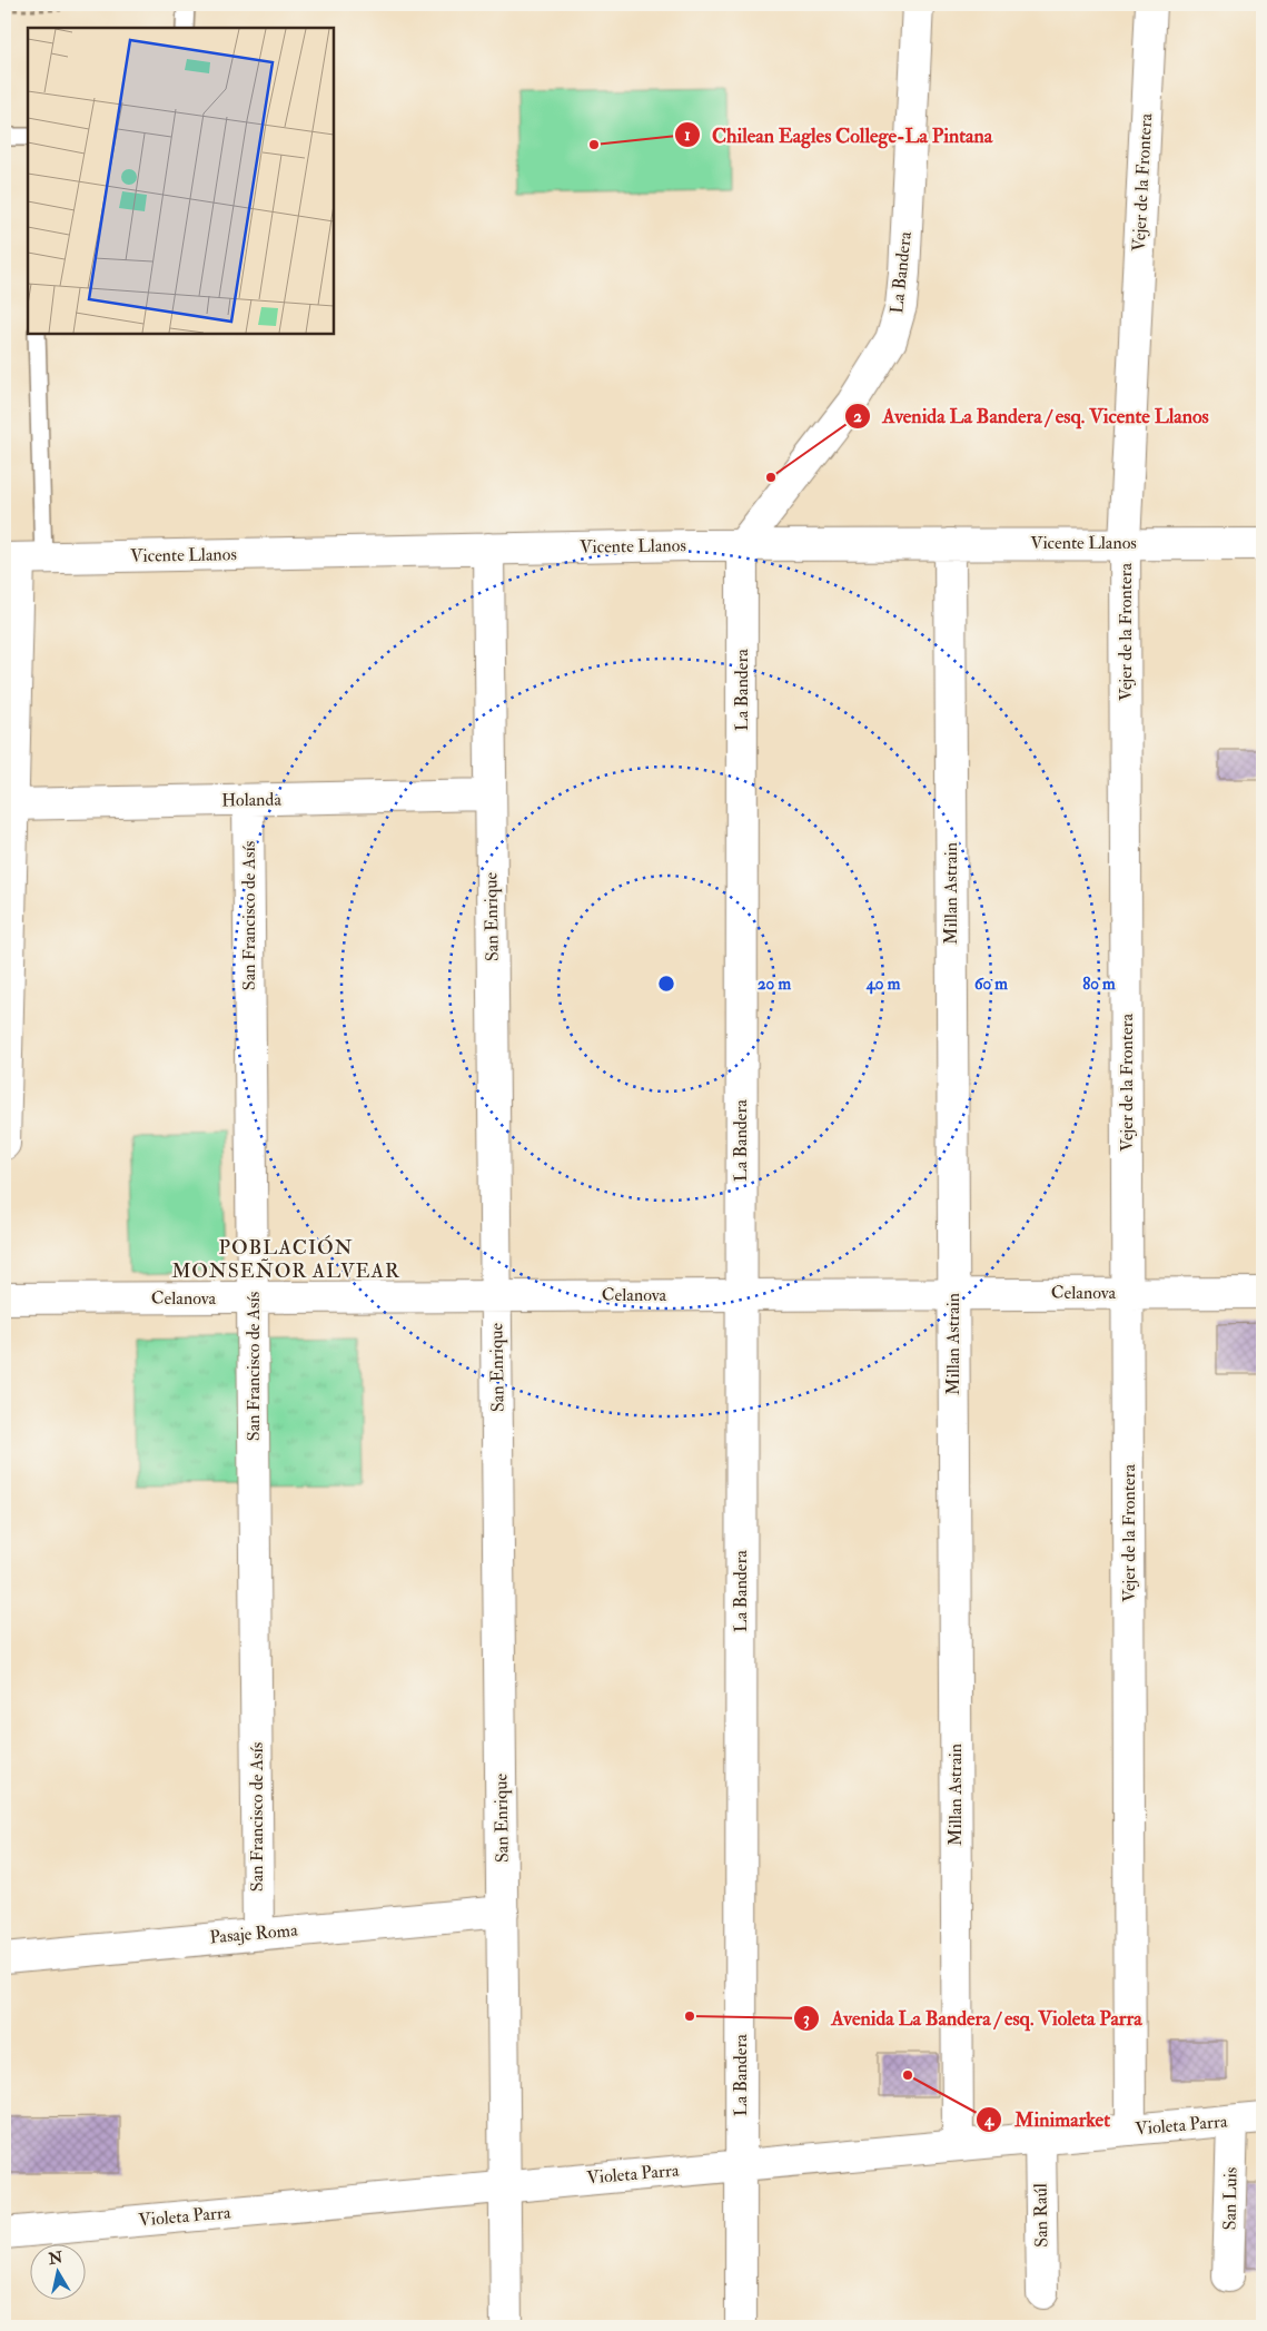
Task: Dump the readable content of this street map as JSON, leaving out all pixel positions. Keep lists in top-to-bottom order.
{
  "streets": {
    "street": [
      "Vejer de la Frontera",
      "La Bandera",
      "Vicente Llanos",
      "Holanda",
      "Millan Astrain",
      "San Francisco de Asís",
      "San Enrique",
      "Celanova",
      "Pasaje Roma",
      "Violeta Parra",
      "San Luis",
      "San Raúl"
    ]
  },
  "crossings": [
    ["Vejer de la Frontera", "Vicente Llanos"],
    ["Vejer de la Frontera", "Celanova"],
    ["Vejer de la Frontera", "Violeta Parra"],
    ["La Bandera", "Vicente Llanos"],
    ["La Bandera", "Celanova"],
    ["La Bandera", "Violeta Parra"],
    ["Vicente Llanos", "Millan Astrain"],
    ["Vicente Llanos", "San Enrique"],
    ["Holanda", "San Francisco de Asís"],
    ["Holanda", "San Enrique"],
    ["Millan Astrain", "Celanova"],
    ["Millan Astrain", "Violeta Parra"],
    ["San Francisco de Asís", "Celanova"],
    ["San Francisco de Asís", "Pasaje Roma"],
    ["San Enrique", "Celanova"],
    ["San Enrique", "Pasaje Roma"],
    ["San Enrique", "Violeta Parra"],
    ["Violeta Parra", "San Luis"],
    ["Violeta Parra", "San Raúl"]
  ],
  "districts": ["POBLACIÓN MONSEÑOR ALVEAR"],
  "places": [
    "Chilean Eagles College-La Pintana",
    "Avenida La Bandera / esq. Vicente Llanos",
    "Avenida La Bandera / esq. Violeta Parra",
    "Minimarket"
  ],
  "north": "top",
  "rings": [
    "20 m",
    "40 m",
    "60 m",
    "80 m"
  ]
}
